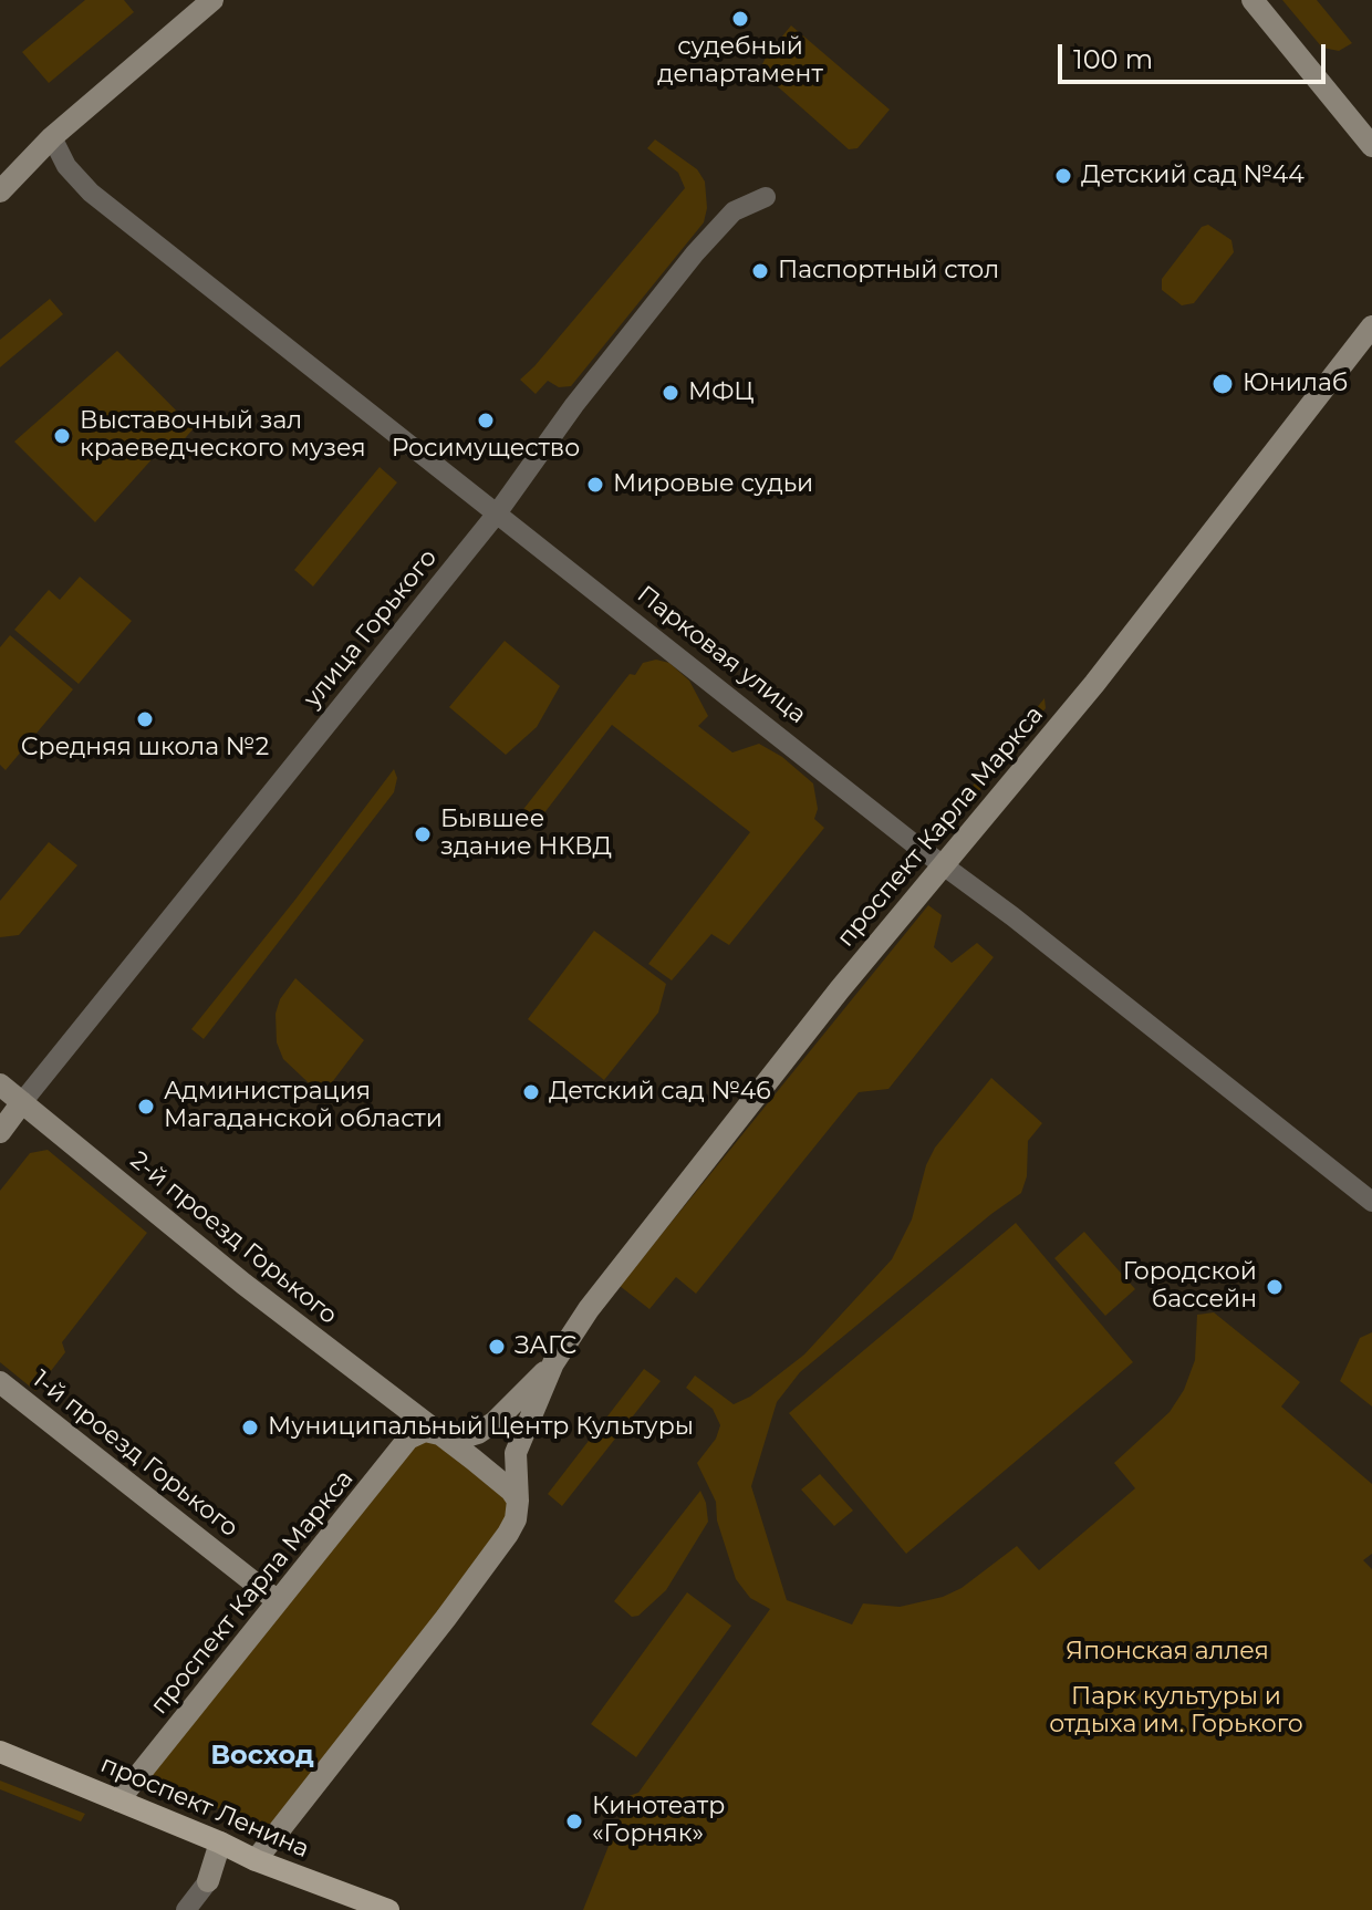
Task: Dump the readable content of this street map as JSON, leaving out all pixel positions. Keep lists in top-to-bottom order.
{
  "streets": {
    "main road": ["проспект Ленина"],
    "street": [
      "улица Горького",
      "Парковая улица",
      "проспект Карла Маркса",
      "2-й проезд Горького",
      "1-й проезд Горького"
    ]
  },
  "crossings": [
    ["улица Горького", "Парковая улица"],
    ["улица Горького", "2-й проезд Горького"],
    ["Парковая улица", "проспект Карла Маркса"],
    ["проспект Карла Маркса", "2-й проезд Горького"],
    ["проспект Карла Маркса", "1-й проезд Горького"],
    ["проспект Карла Маркса", "проспект Ленина"]
  ],
  "districts": ["Восход"],
  "parks": ["Японская аллея", "Парк культуры и отдыха им. Горького"],
  "places": [
    "судебный департамент",
    "Детский сад №44",
    "Паспортный стол",
    "Юнилаб",
    "МФЦ",
    "Росимущество",
    "Выставочный зал краеведческого музея",
    "Мировые судьи",
    "Средняя школа №2",
    "Бывшее здание НКВД",
    "Детский сад №46",
    "Администрация Магаданской области",
    "Городской бассейн",
    "ЗАГС",
    "Муниципальный Центр Культуры",
    "Кинотеатр «Горняк»"
  ],
  "scale_bar": "100 m"
}
